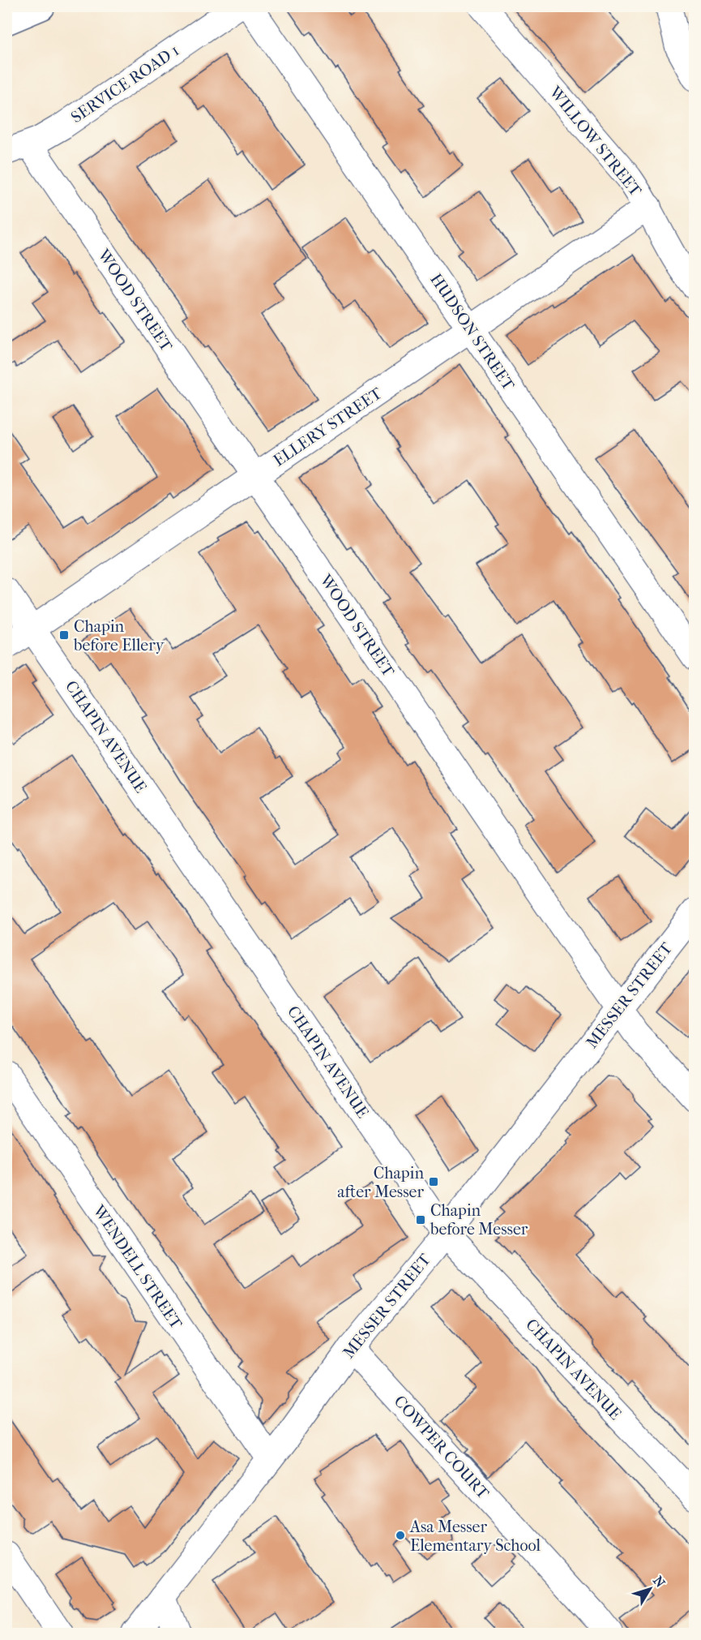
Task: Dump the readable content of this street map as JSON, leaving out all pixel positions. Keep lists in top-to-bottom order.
{
  "streets": {
    "street": [
      "SERVICE ROAD 1",
      "WILLOW STREET",
      "WOOD STREET",
      "HUDSON STREET",
      "ELLERY STREET",
      "CHAPIN AVENUE",
      "MESSER STREET",
      "WENDELL STREET",
      "COWPER COURT"
    ]
  },
  "crossings": [
    ["SERVICE ROAD 1", "WOOD STREET"],
    ["WILLOW STREET", "ELLERY STREET"],
    ["WOOD STREET", "ELLERY STREET"],
    ["WOOD STREET", "MESSER STREET"],
    ["HUDSON STREET", "ELLERY STREET"],
    ["ELLERY STREET", "CHAPIN AVENUE"],
    ["CHAPIN AVENUE", "MESSER STREET"],
    ["MESSER STREET", "WENDELL STREET"],
    ["MESSER STREET", "COWPER COURT"]
  ],
  "places": {
    "transit": ["Chapin before Ellery", "Chapin after Messer", "Chapin before Messer"],
    "other": ["Asa Messer Elementary School"]
  },
  "north": "top right"
}
